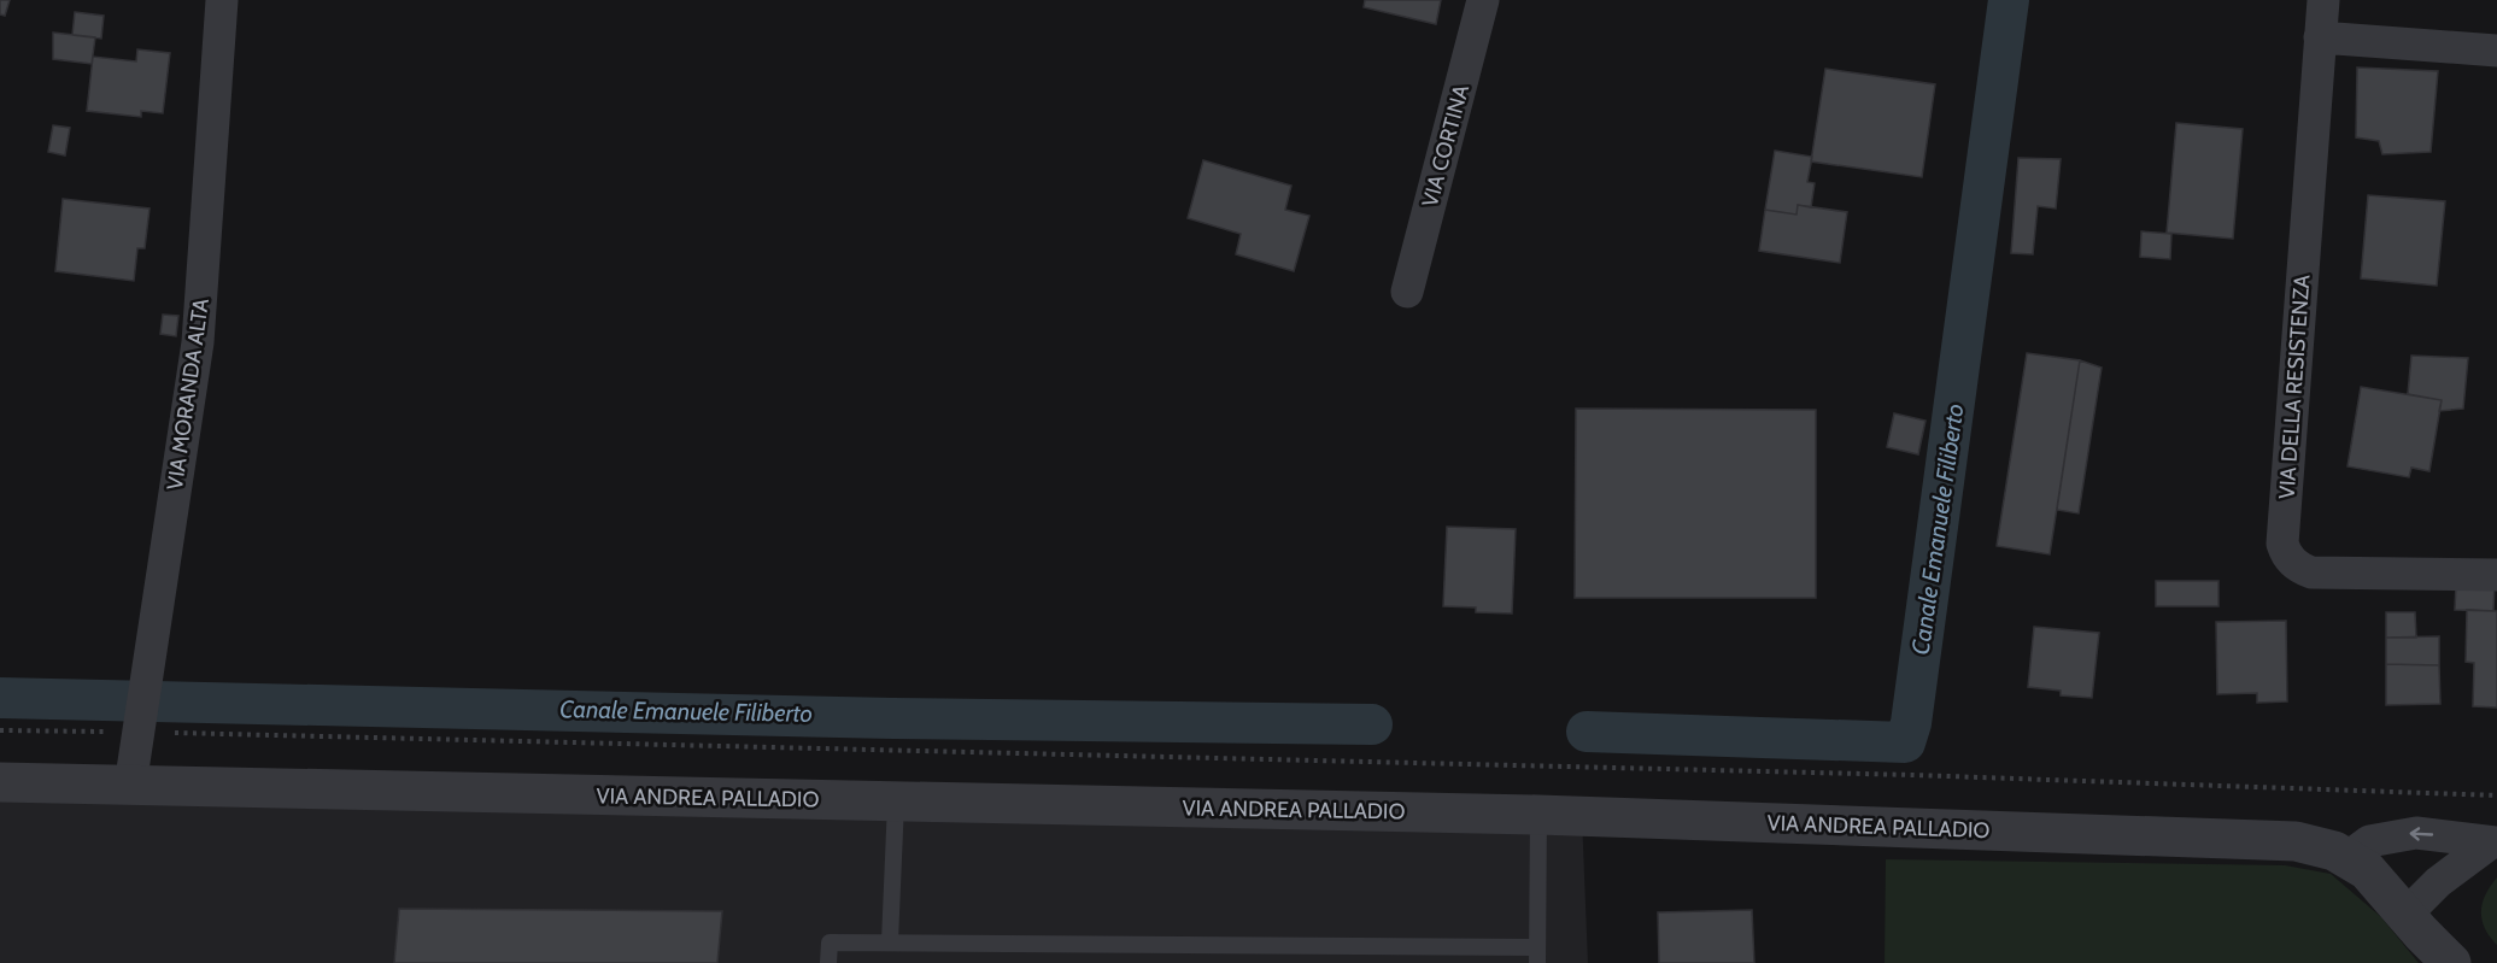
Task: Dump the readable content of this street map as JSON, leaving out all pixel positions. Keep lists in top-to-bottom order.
{
  "streets": {
    "street": [
      "VIA CORTINA",
      "VIA DELLA RESISTENZA",
      "VIA MORANDA ALTA",
      "VIA ANDREA PALLADIO"
    ]
  },
  "crossings": [
    ["VIA MORANDA ALTA", "VIA ANDREA PALLADIO"]
  ],
  "water": ["Canale Emanuele Filiberto"]
}
